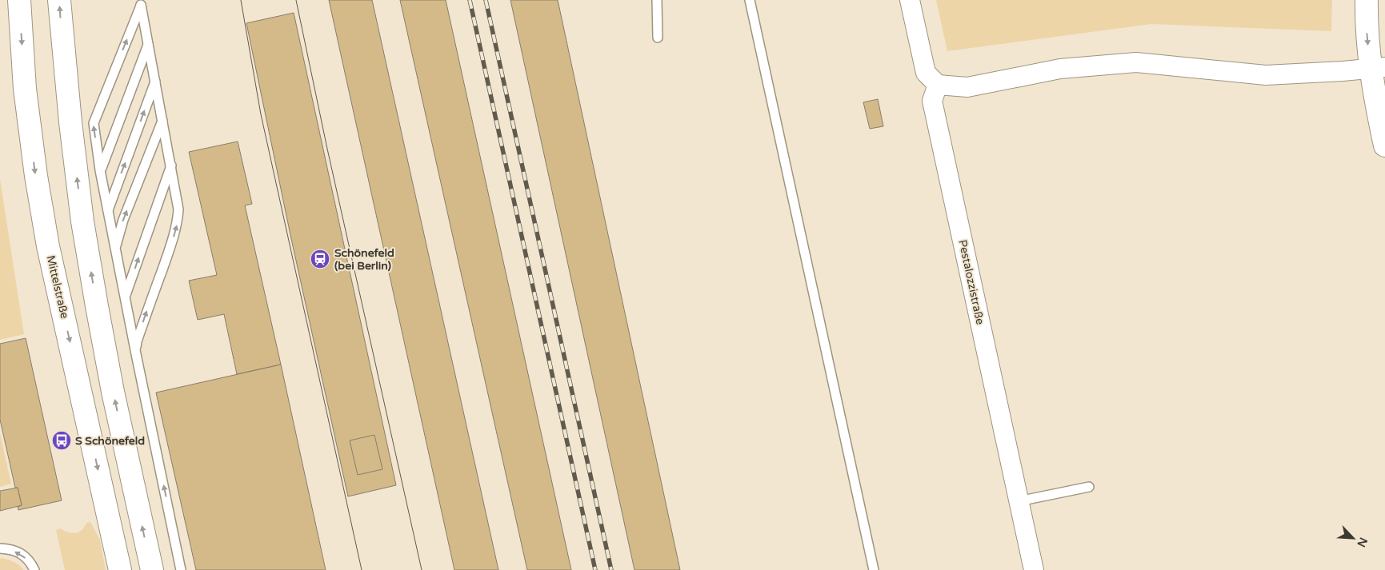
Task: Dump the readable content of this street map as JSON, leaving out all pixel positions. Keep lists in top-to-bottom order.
{
  "streets": {
    "main road": ["Mittelstraße"],
    "street": ["Pestalozzistraße"]
  },
  "places": {
    "station": ["Schönefeld (bei Berlin)"],
    "bus stop": ["S Schönefeld"]
  },
  "north": "bottom right"
}
